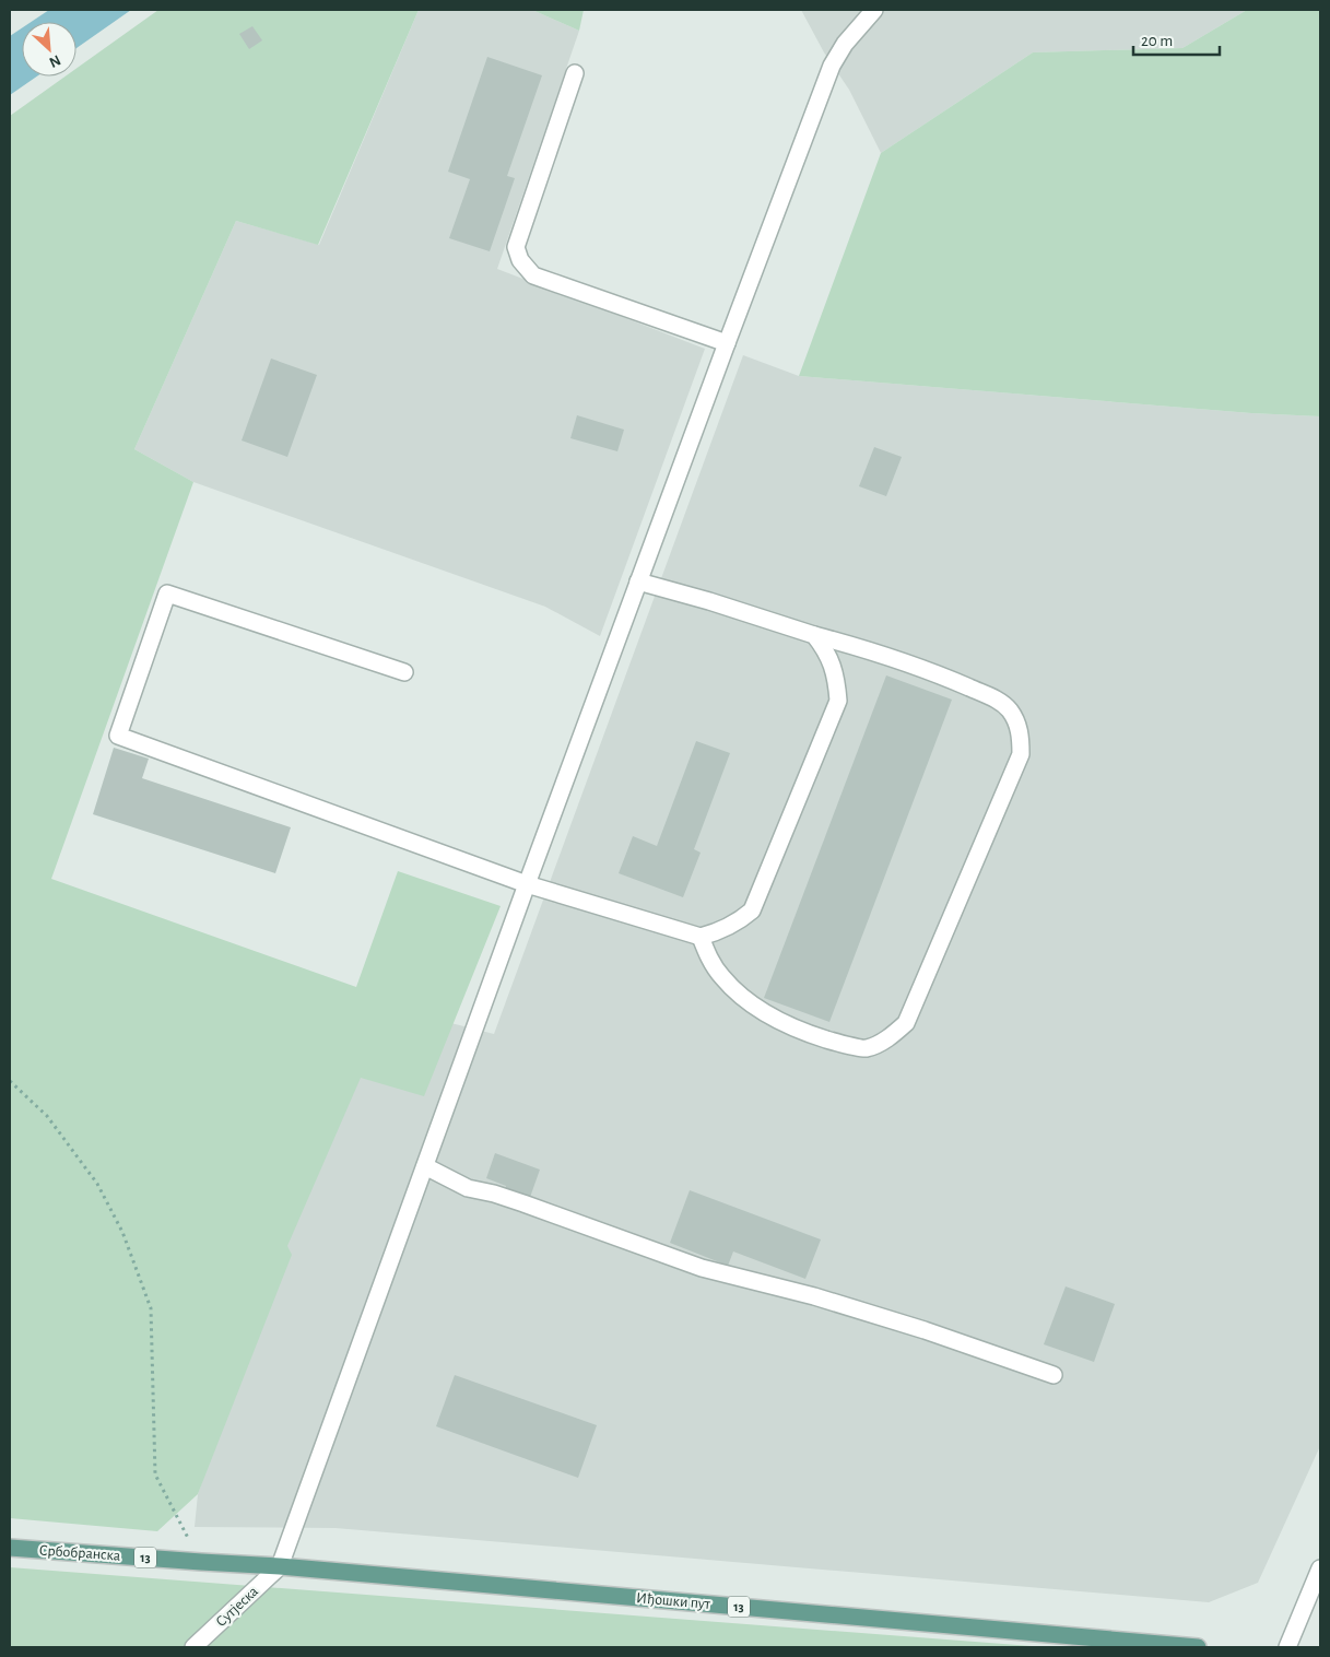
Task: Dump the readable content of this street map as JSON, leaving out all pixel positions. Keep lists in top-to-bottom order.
{
  "streets": {
    "main road": ["Србобранска", "13", "Иђошки пут"],
    "street": ["Сутјеска"]
  },
  "crossings": [
    ["Србобранска", "Иђошки пут"],
    ["Србобранска", "Сутјеска"],
    ["Иђошки пут", "Сутјеска"]
  ],
  "scale_bar": "20 m",
  "north": "bottom right"
}
